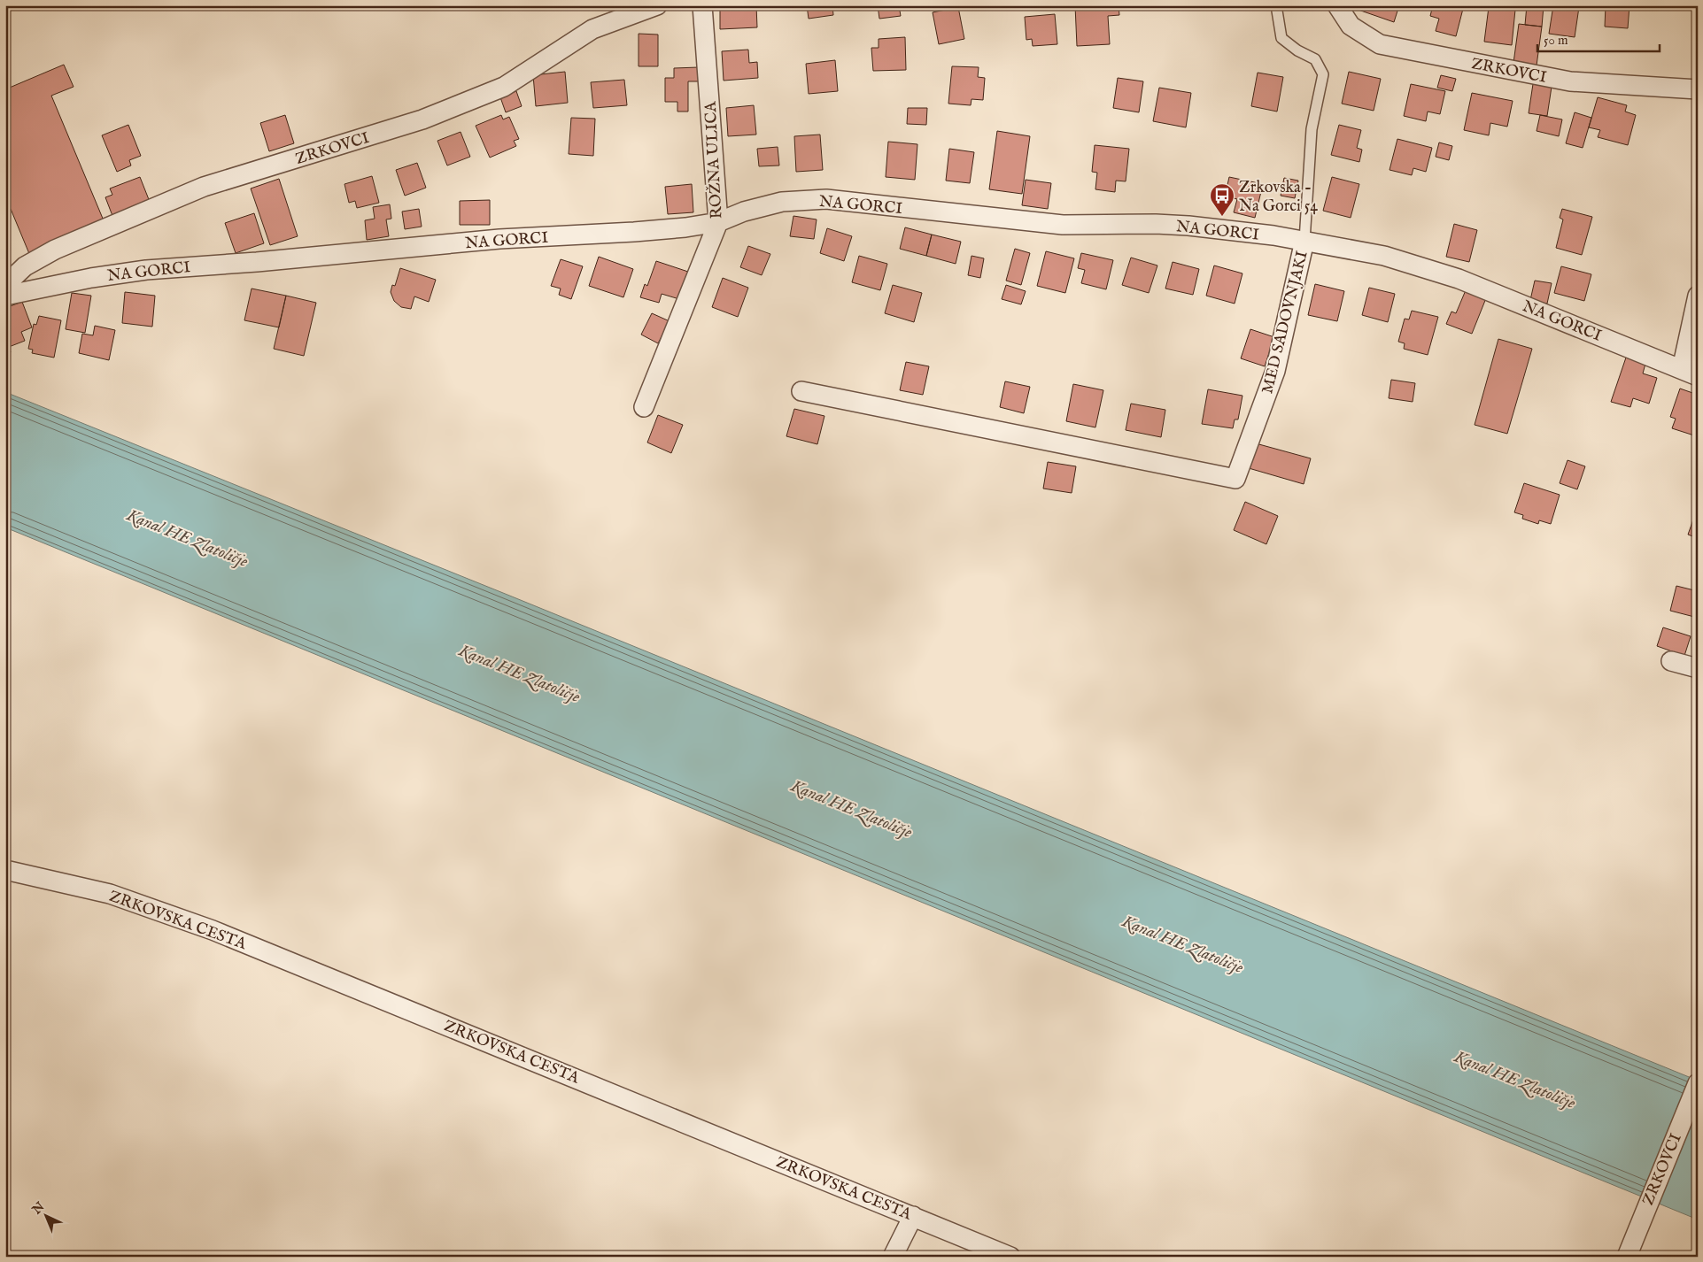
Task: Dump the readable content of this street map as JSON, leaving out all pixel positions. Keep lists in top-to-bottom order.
{
  "streets": {
    "street": [
      "ZRKOVCI",
      "ROŽNA ULICA",
      "NA GORCI",
      "MED SADOVNJAKI",
      "ZRKOVSKA CESTA"
    ]
  },
  "crossings": [
    ["ROŽNA ULICA", "NA GORCI"],
    ["NA GORCI", "MED SADOVNJAKI"]
  ],
  "water": ["Kanal HE Zlatoličje"],
  "places": {
    "bus stop": ["Zrkovska - Na Gorci 54"]
  },
  "scale_bar": "50 m",
  "north": "top left"
}
